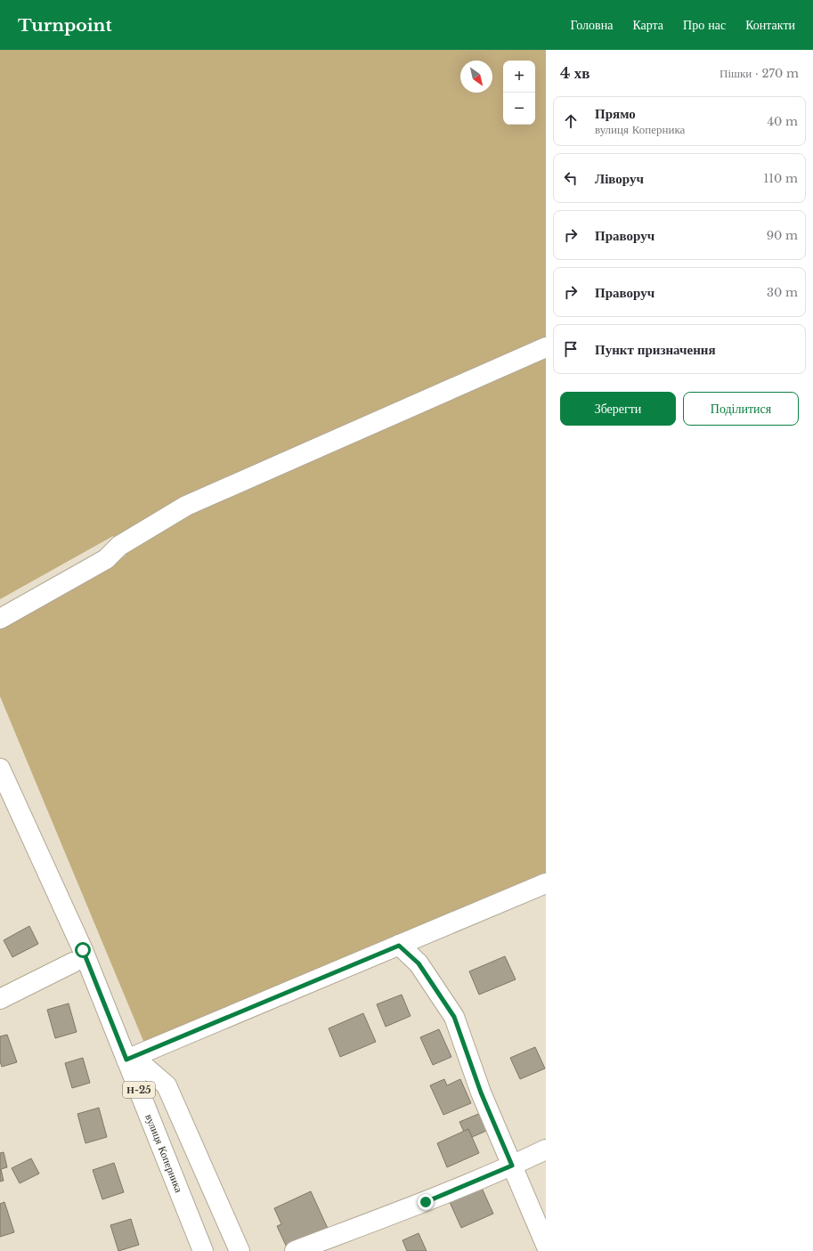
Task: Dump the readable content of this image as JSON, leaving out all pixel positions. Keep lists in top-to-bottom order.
{
  "streets": {
    "street": ["Н-25", "вулиця Коперника"]
  },
  "crossings": [
    ["Н-25", "вулиця Коперника"]
  ],
  "north": "bottom right",
  "page": {
    "header": "Turnpoint",
    "nav": [
      "Головна",
      "Карта",
      "Про нас",
      "Контакти"
    ],
    "heading": ["4 хв", "Пішки · 270 m"],
    "map_buttons": ["+", "−"],
    "list": [
      ["Прямо", "вулиця Коперника", "40 m"],
      ["Ліворуч", "110 m"],
      ["Праворуч", "90 m"],
      ["Праворуч", "30 m"],
      "Пункт призначення"
    ],
    "buttons": ["Зберегти", "Поділитися"]
  }
}
